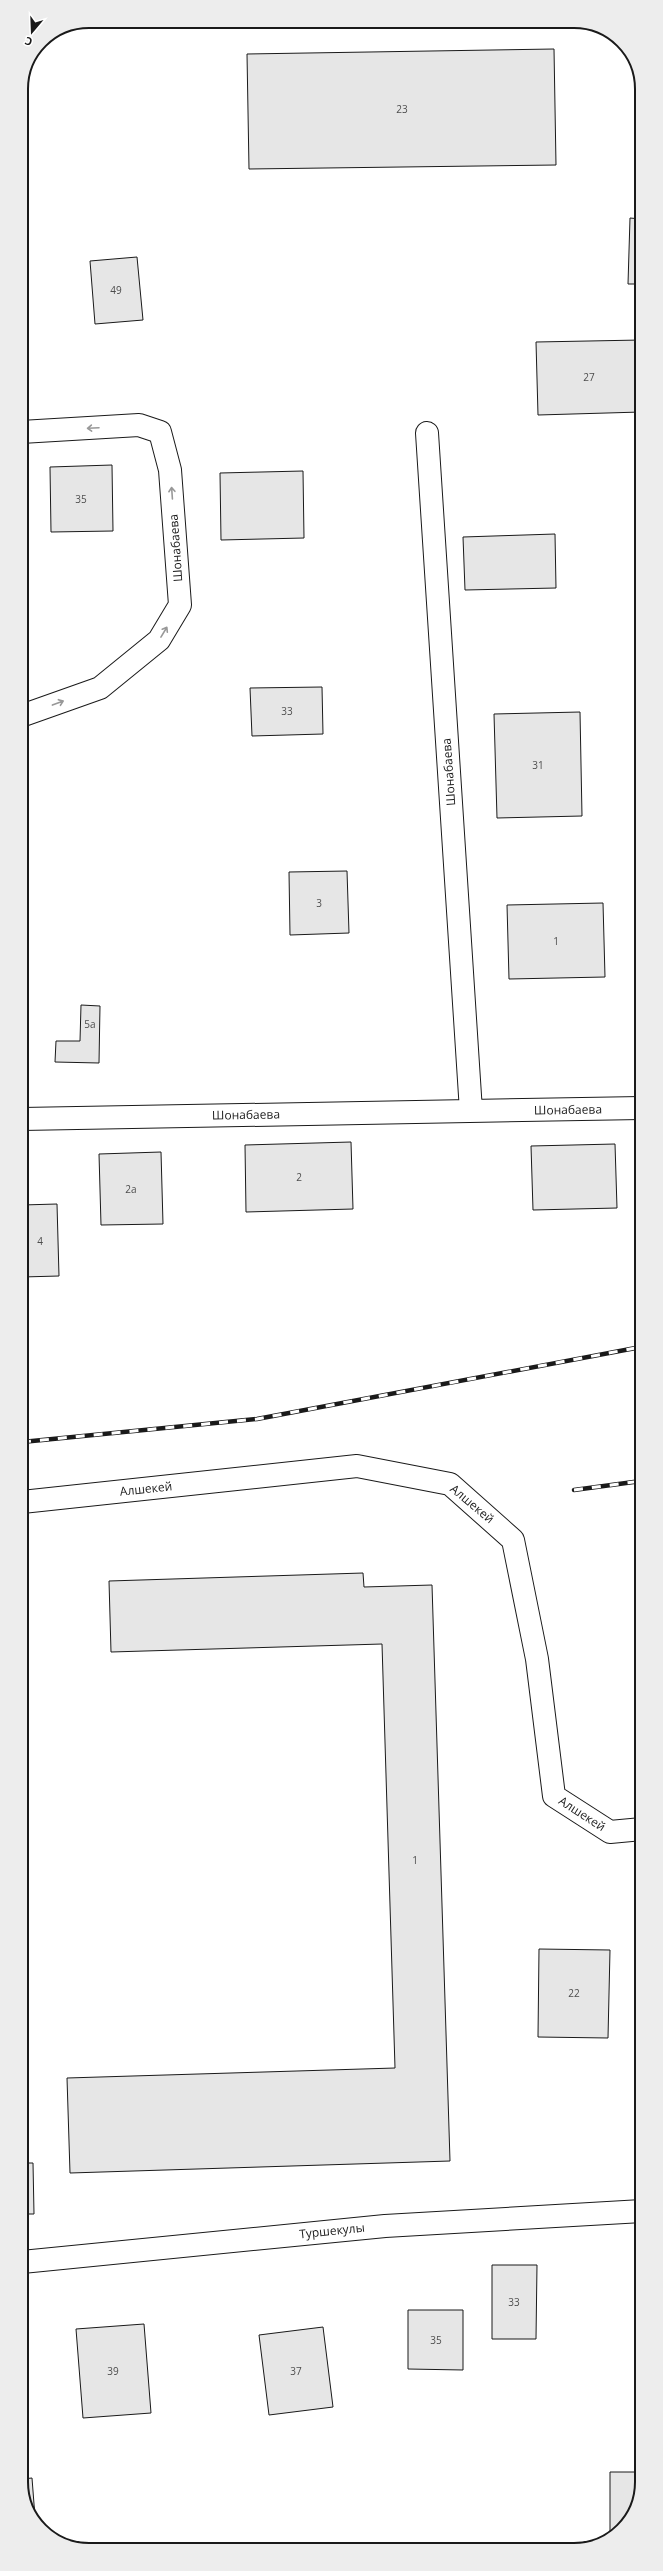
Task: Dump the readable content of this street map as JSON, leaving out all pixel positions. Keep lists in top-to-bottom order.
{
  "streets": {
    "street": ["Шонабаева", "Алшекей", "Туршекулы"]
  },
  "house_numbers": [
    "23",
    "49",
    "27",
    "35",
    "33",
    "31",
    "3",
    "1",
    "5а",
    "2",
    "2а",
    "4",
    "1",
    "22",
    "33",
    "35",
    "39",
    "37"
  ],
  "north": "bottom"
}
